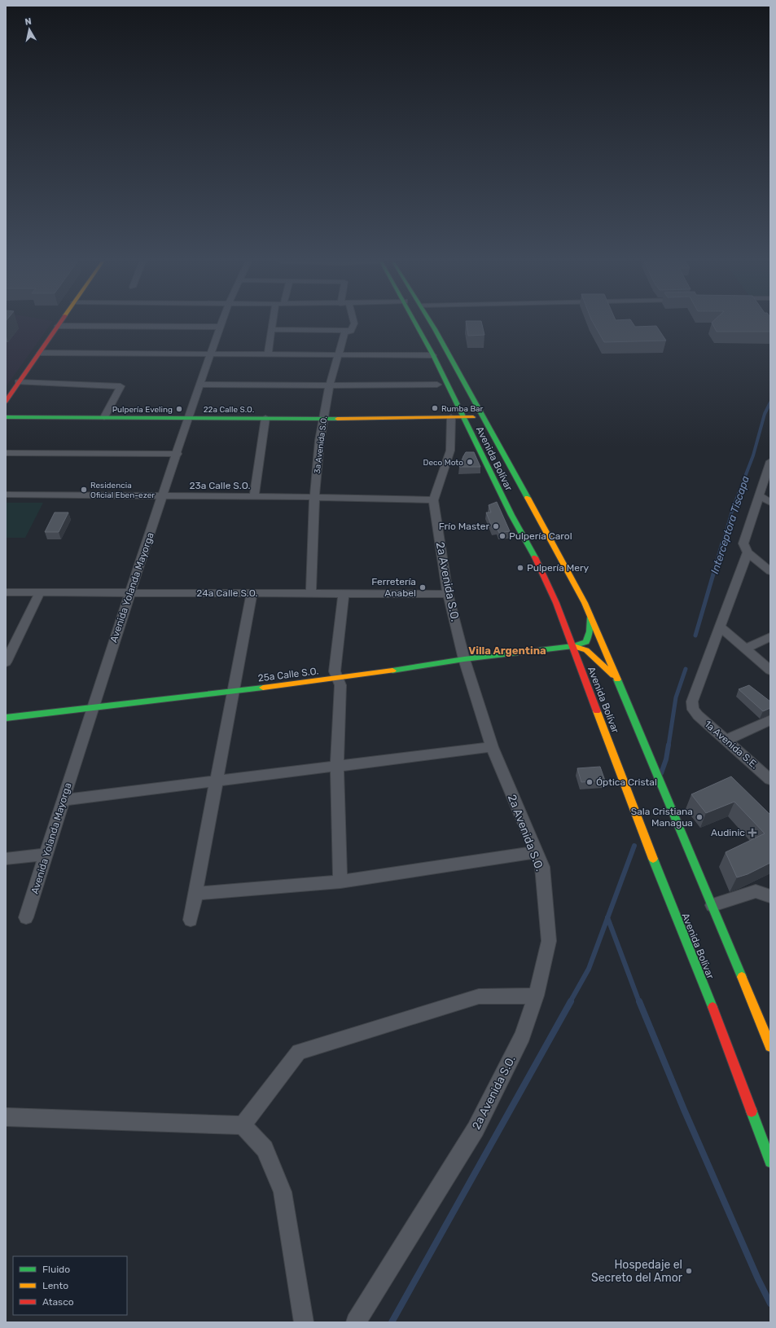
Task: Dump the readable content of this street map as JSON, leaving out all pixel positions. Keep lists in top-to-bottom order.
{
  "streets": {
    "main road": ["22a Calle S.O.", "Avenida Bolívar", "25a Calle S.O."],
    "street": [
      "3a Avenida S.O.",
      "23a Calle S.O.",
      "2a Avenida S.O.",
      "Avenida Yolanda Mayorga",
      "24a Calle S.O.",
      "1a Avenida S.E."
    ]
  },
  "crossings": [
    ["22a Calle S.O.", "3a Avenida S.O."],
    ["22a Calle S.O.", "2a Avenida S.O."],
    ["22a Calle S.O.", "Avenida Yolanda Mayorga"],
    ["3a Avenida S.O.", "23a Calle S.O."],
    ["3a Avenida S.O.", "24a Calle S.O."],
    ["Avenida Bolívar", "25a Calle S.O."],
    ["23a Calle S.O.", "2a Avenida S.O."],
    ["23a Calle S.O.", "Avenida Yolanda Mayorga"],
    ["2a Avenida S.O.", "24a Calle S.O."],
    ["2a Avenida S.O.", "25a Calle S.O."],
    ["Avenida Yolanda Mayorga", "24a Calle S.O."],
    ["Avenida Yolanda Mayorga", "25a Calle S.O."]
  ],
  "districts": ["Villa Argentina"],
  "water": ["Interceptora Tiscapa"],
  "places": {
    "other": [
      "Rumba Bar",
      "Pulpería Eveling",
      "Deco Moto",
      "Residencia Oficial Eben-ezer",
      "Frío Master",
      "Pulpería Carol",
      "Pulpería Mery",
      "Ferretería Anabel",
      "Óptica Cristal",
      "Sala Cristiana Managua",
      "Hospedaje el Secreto del Amor"
    ],
    "health": ["Audinic"]
  },
  "legend": ["Fluido", "Lento", "Atasco"],
  "north": "top"
}
